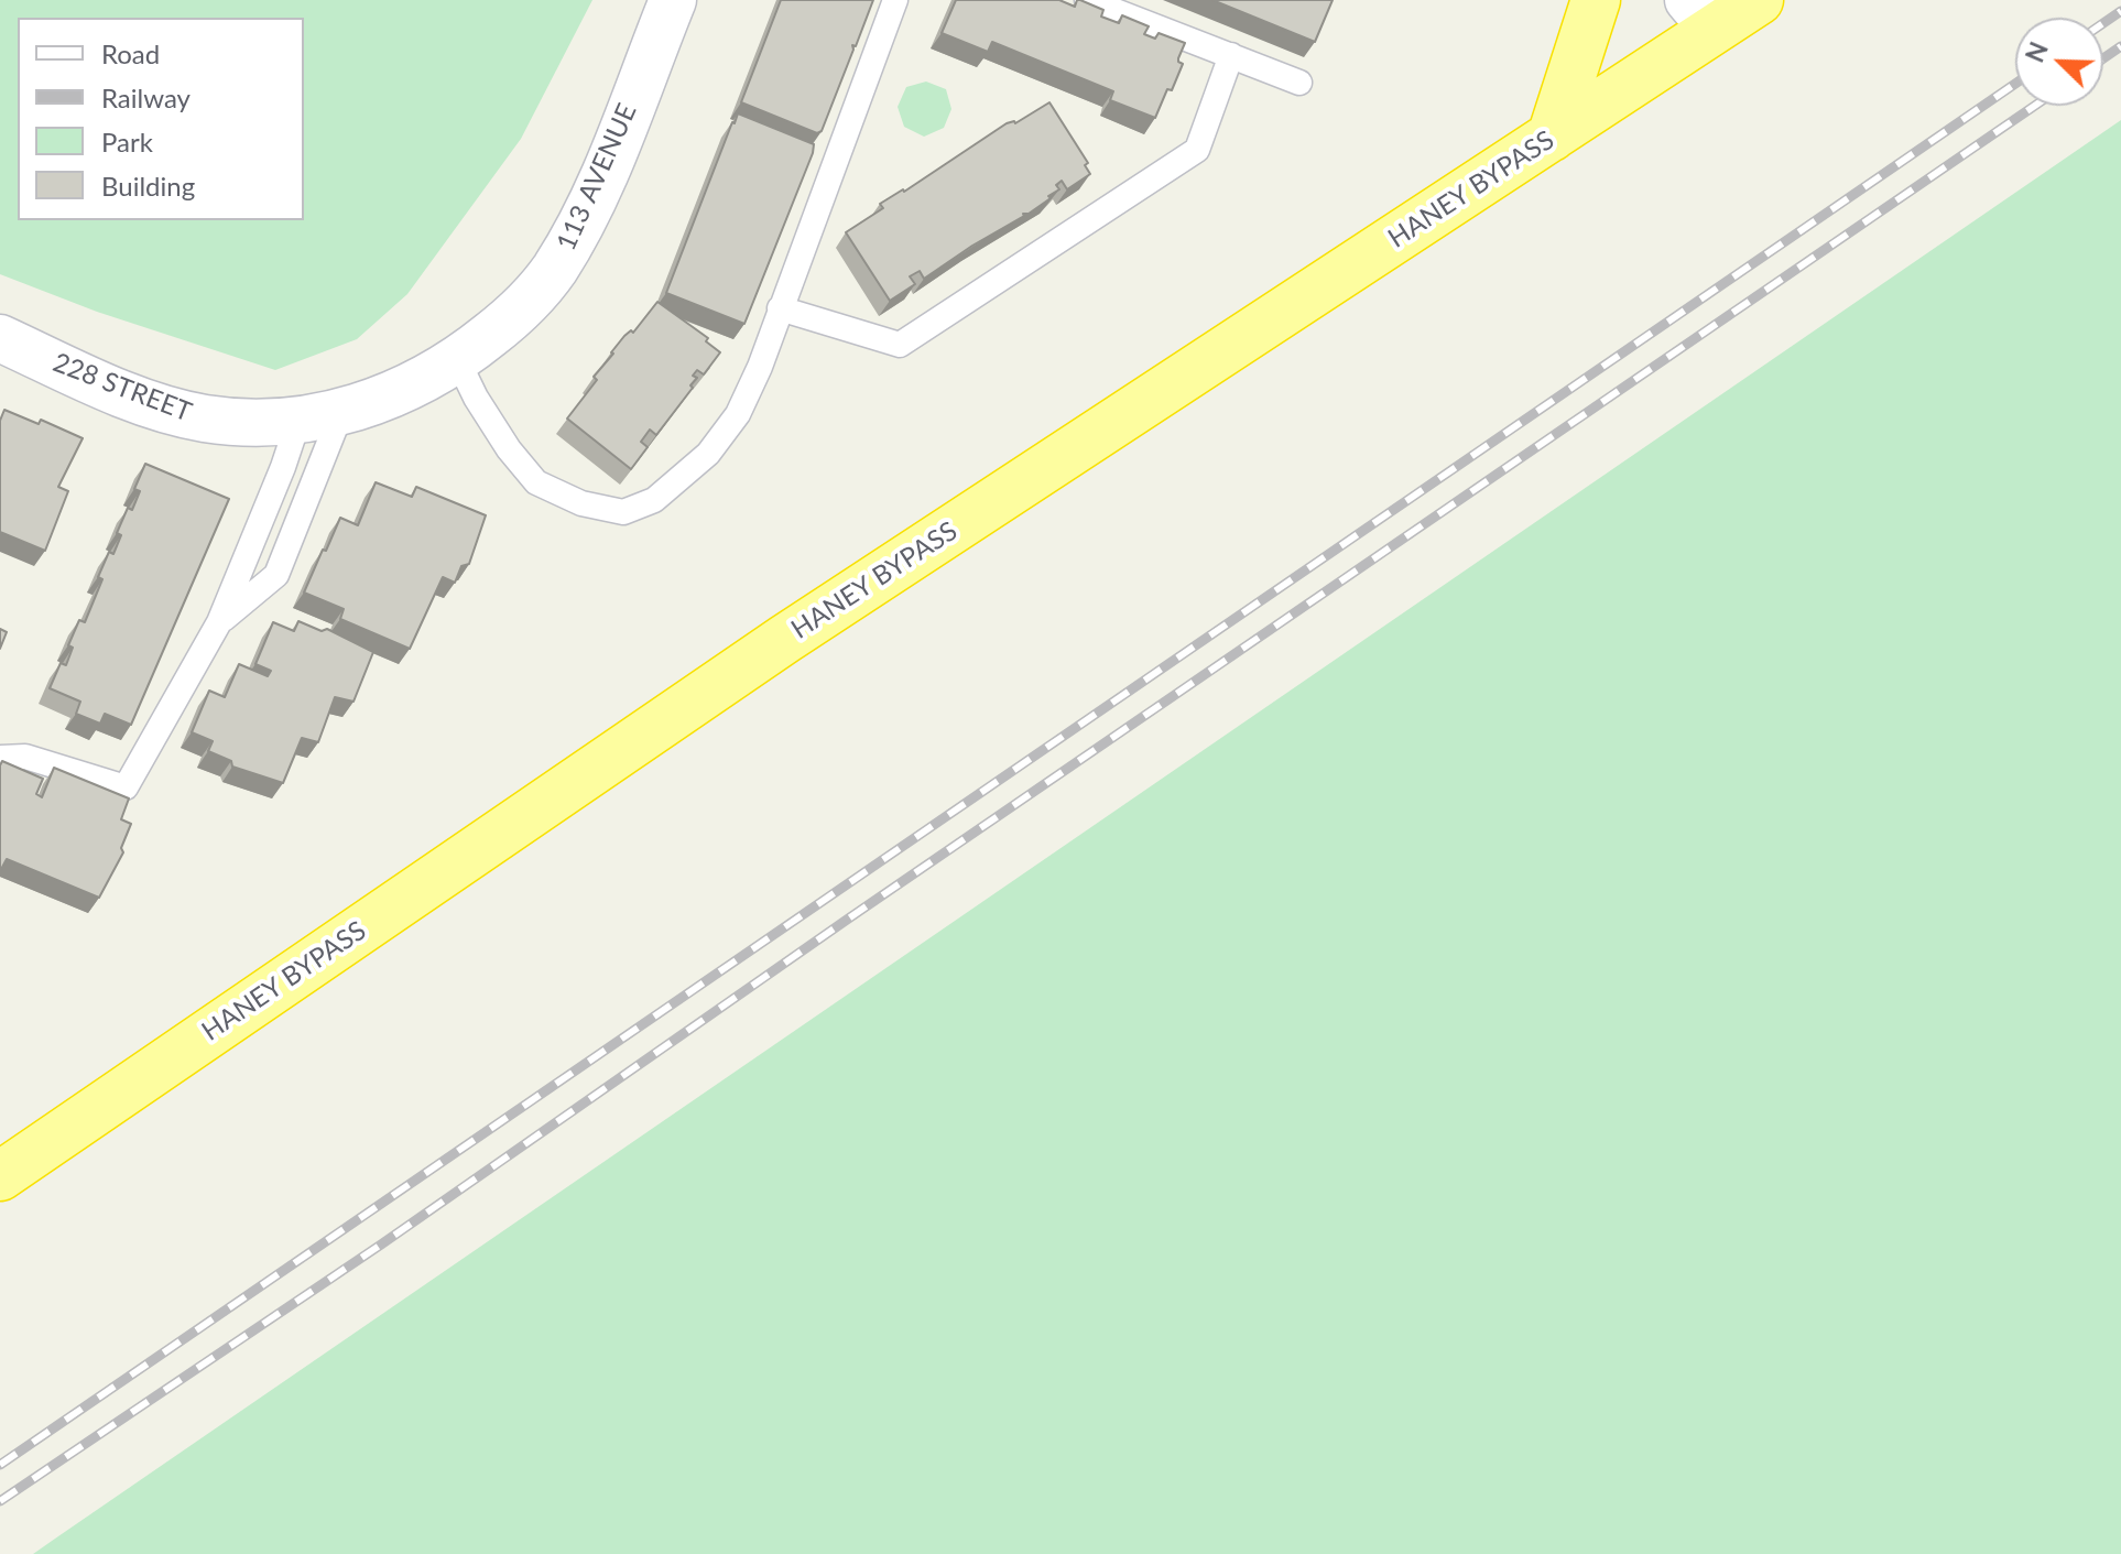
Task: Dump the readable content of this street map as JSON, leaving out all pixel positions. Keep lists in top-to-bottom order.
{
  "streets": {
    "highway": ["HANEY BYPASS"],
    "street": ["113 AVENUE", "228 STREET"]
  },
  "crossings": [
    ["113 AVENUE", "228 STREET"]
  ],
  "legend": [
    "Road",
    "Railway",
    "Park",
    "Building"
  ],
  "north": "top left"
}
